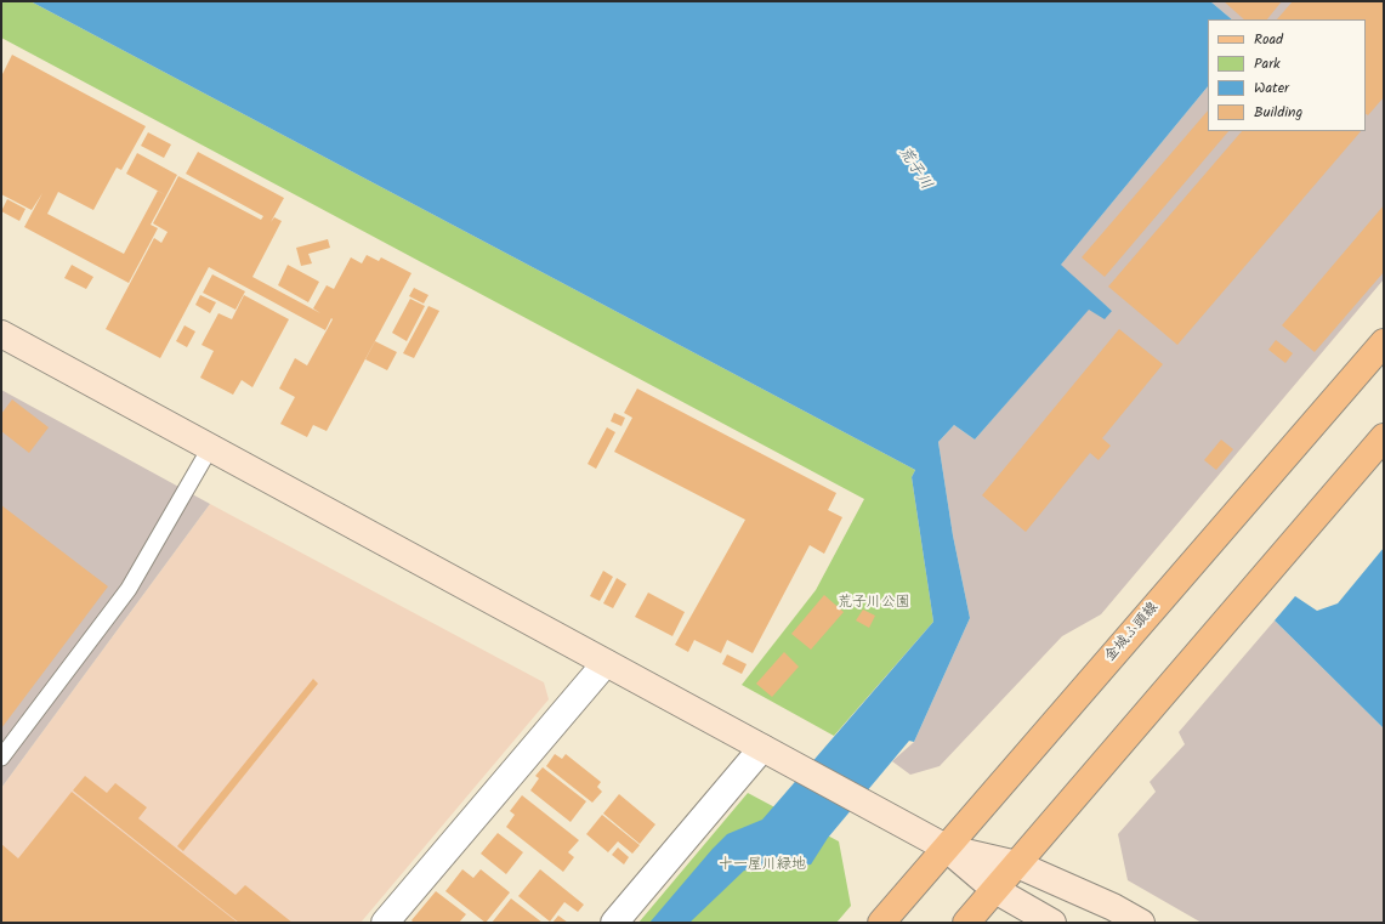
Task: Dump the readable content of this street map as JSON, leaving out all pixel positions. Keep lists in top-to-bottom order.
{
  "streets": {
    "main road": ["金城ふ頭線"]
  },
  "water": ["荒子川"],
  "parks": ["荒子川公園", "十一屋川緑地"],
  "legend": [
    "Road",
    "Park",
    "Water",
    "Building"
  ]
}
